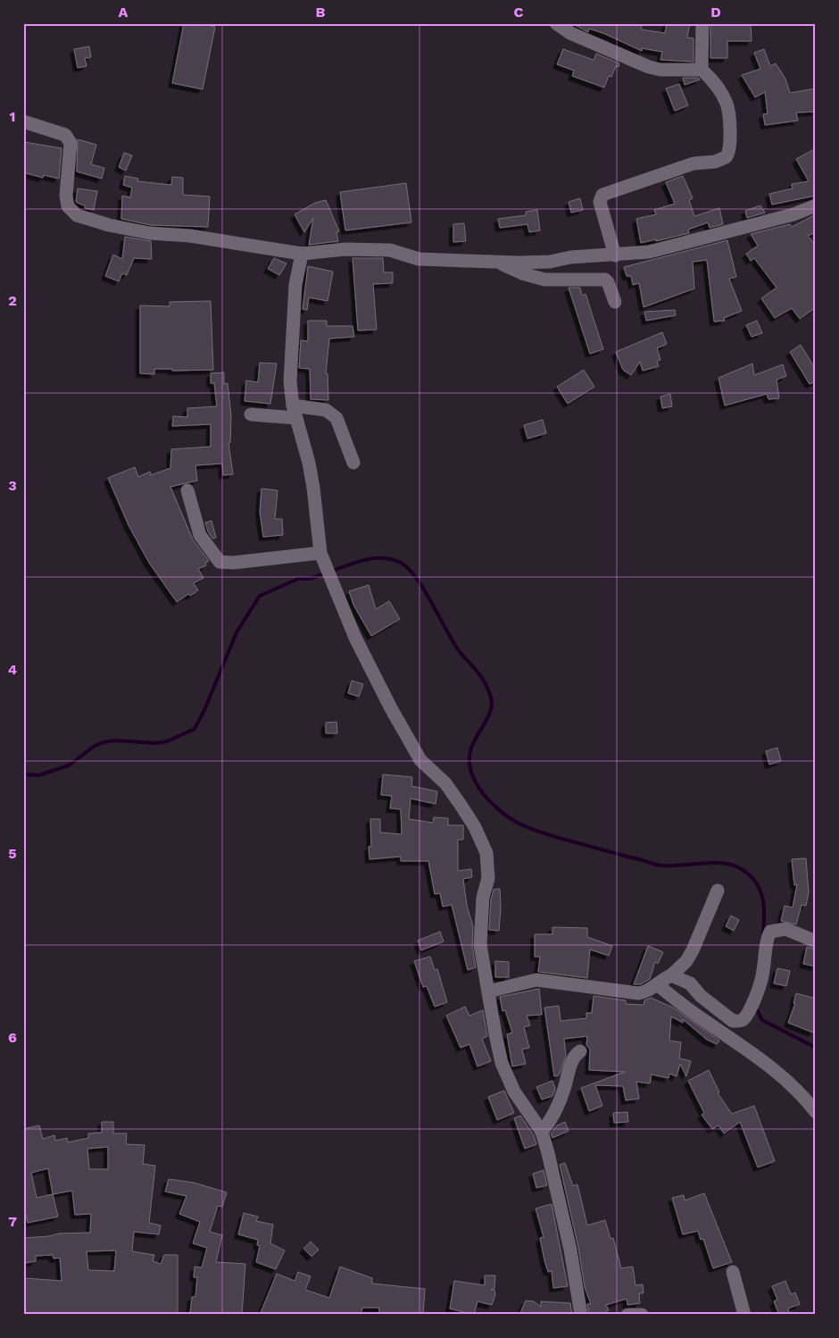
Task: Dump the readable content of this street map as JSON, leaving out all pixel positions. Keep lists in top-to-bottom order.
{
  "grid": {
    "columns": [
      "A",
      "B",
      "C",
      "D"
    ],
    "rows": [
      "1",
      "2",
      "3",
      "4",
      "5",
      "6",
      "7"
    ]
  }
}
